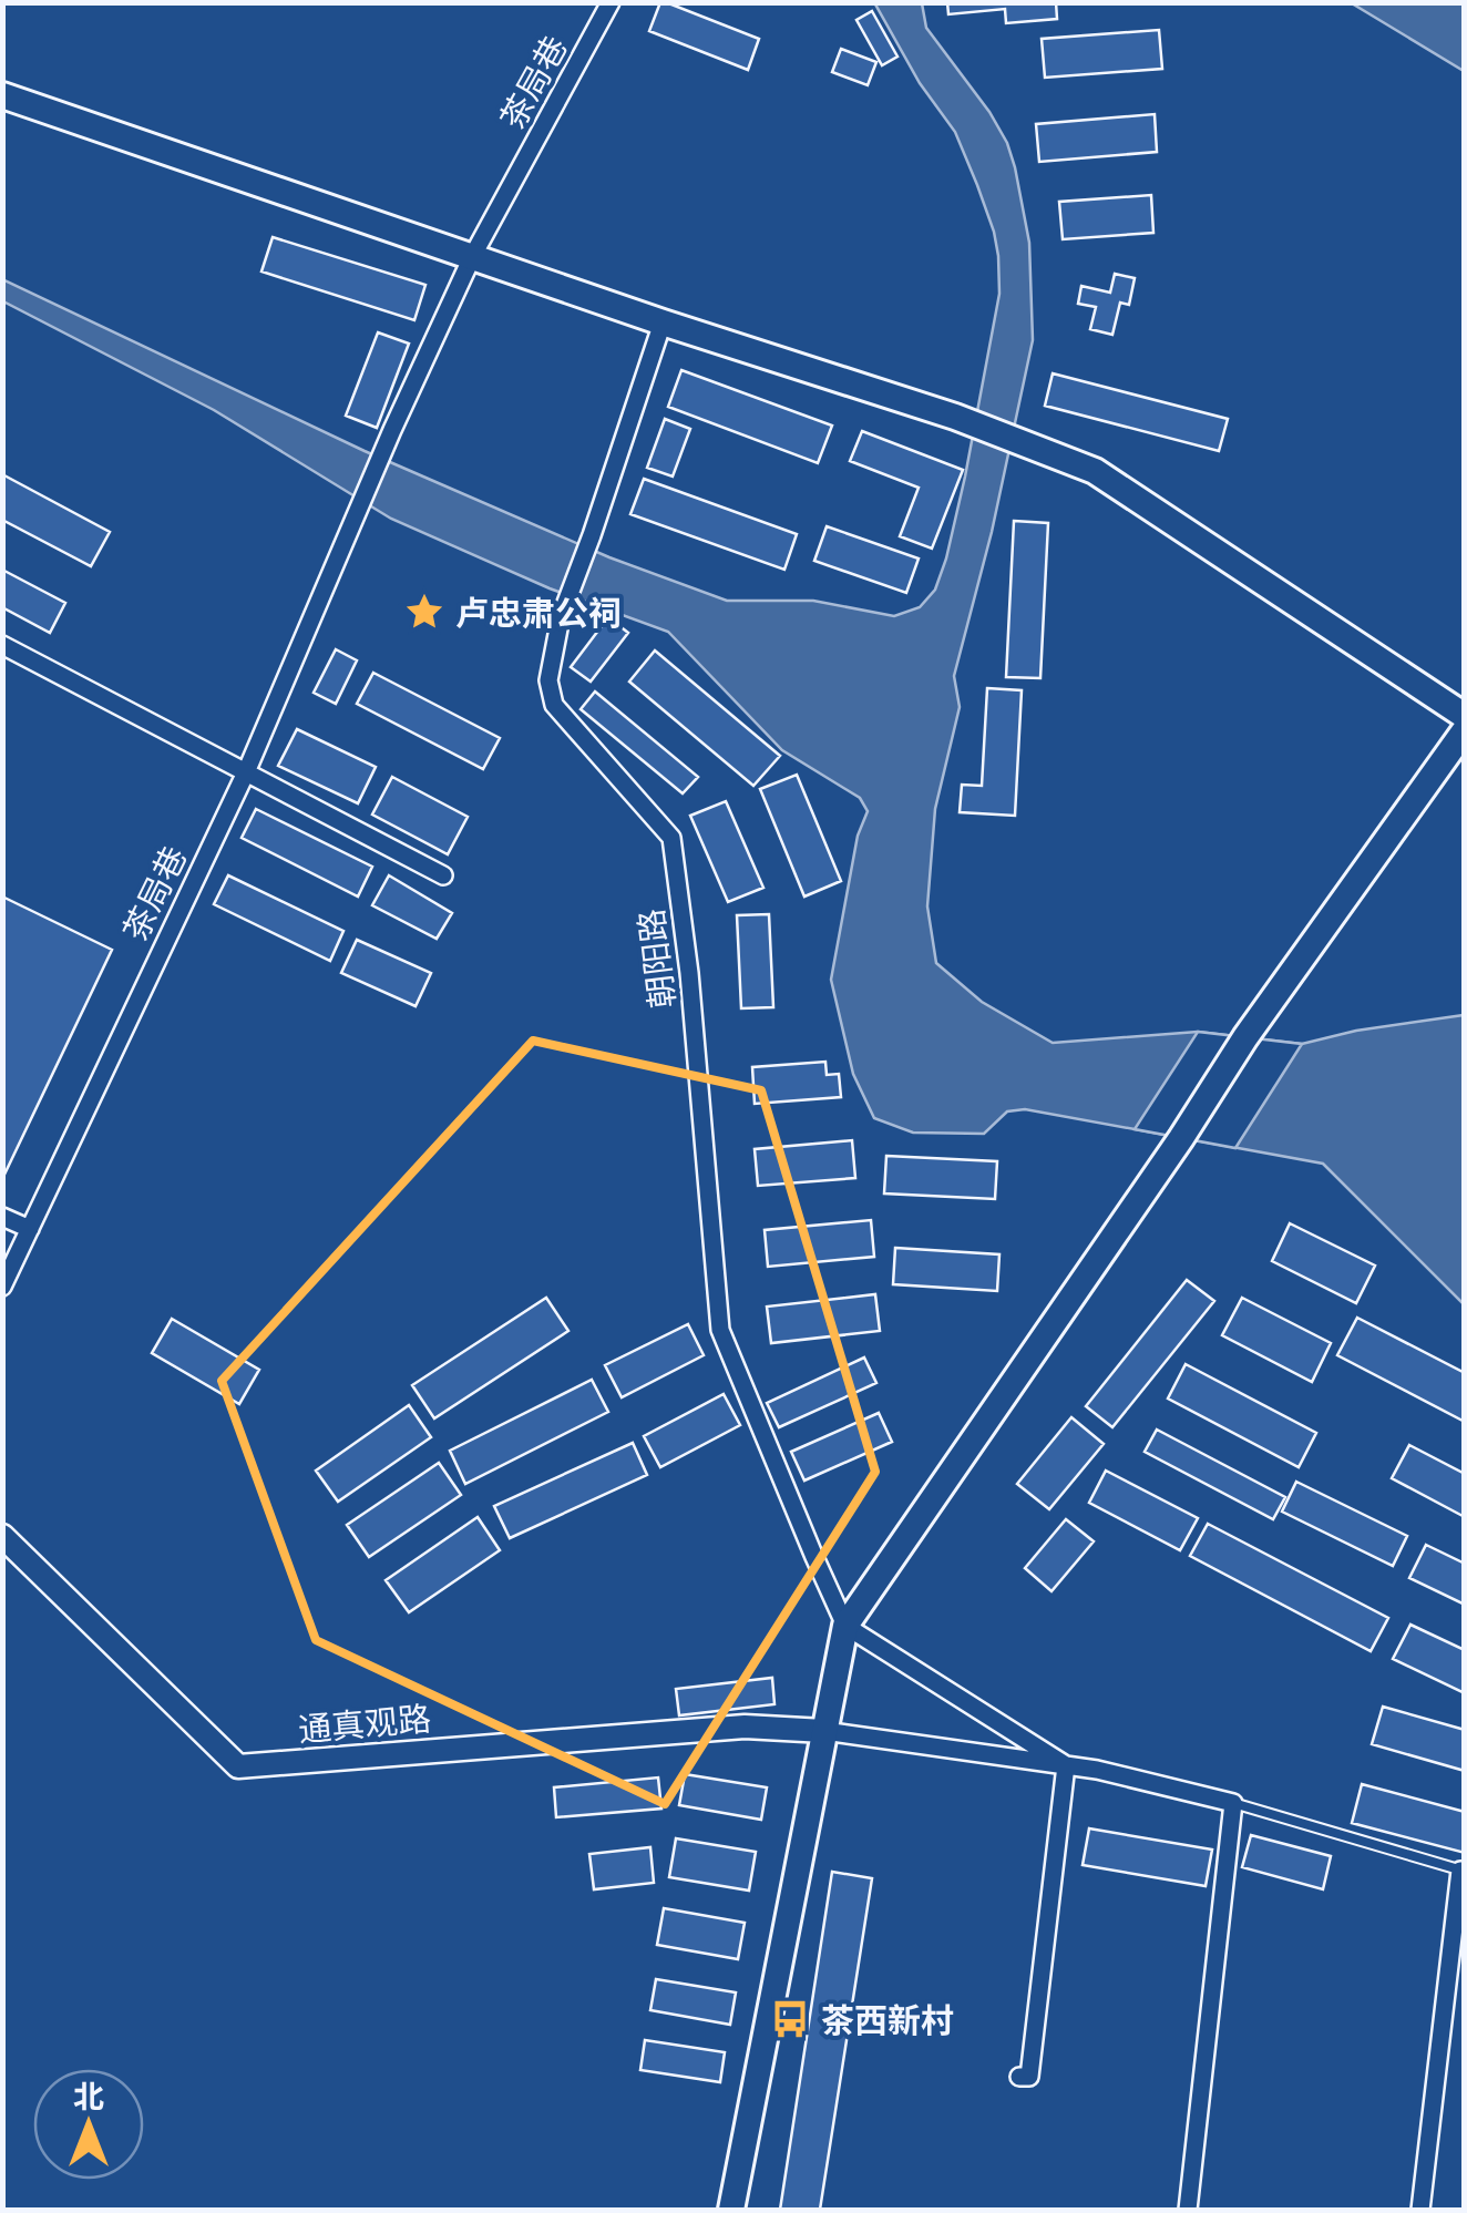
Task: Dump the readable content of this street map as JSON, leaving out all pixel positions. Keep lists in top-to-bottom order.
{
  "streets": {
    "street": ["茶局巷", "朝阳路", "通真观路"]
  },
  "places": {
    "place": ["卢忠肃公祠"],
    "bus stop": ["茶西新村"]
  },
  "north": "top"
}
